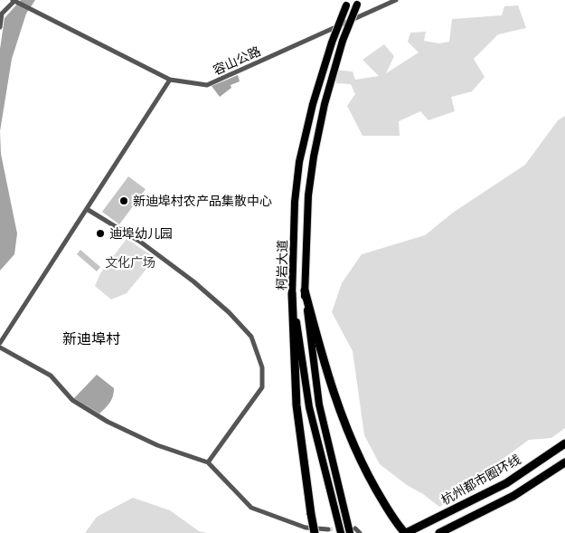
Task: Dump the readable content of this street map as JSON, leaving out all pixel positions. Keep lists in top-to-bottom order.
{
  "streets": {
    "highway": ["杭州都市圈环线"],
    "main road": ["柯岩大道"],
    "street": ["容山公路"]
  },
  "districts": ["新迪埠村"],
  "parks": ["文化广场"],
  "places": ["新迪埠村农产品集散中心", "迪埠幼儿园"]
}
